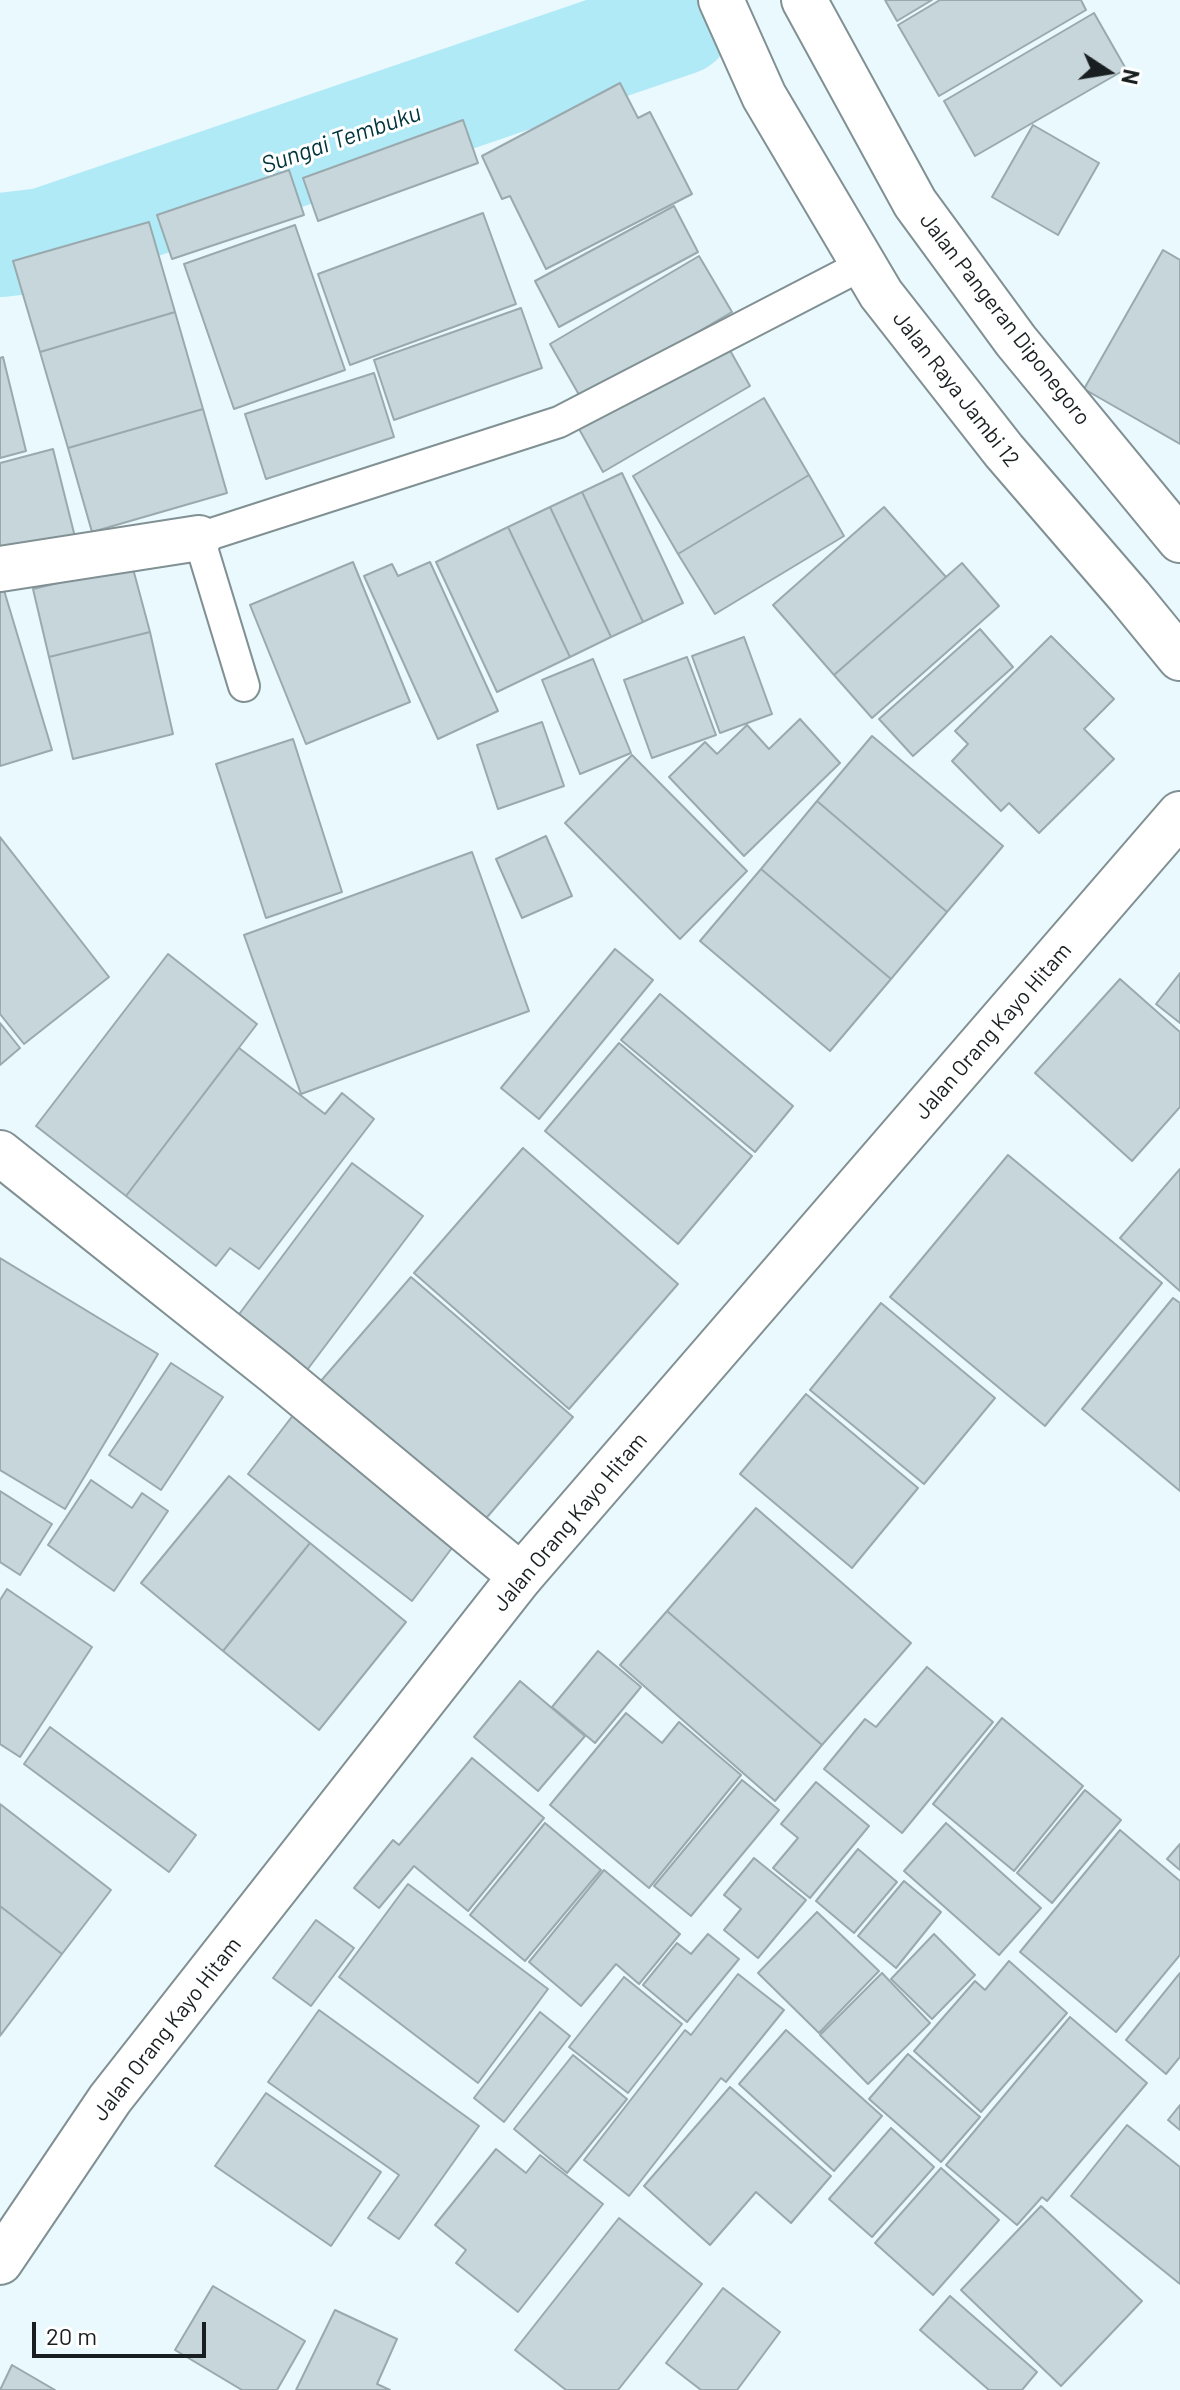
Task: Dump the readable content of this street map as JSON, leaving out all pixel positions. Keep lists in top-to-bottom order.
{
  "streets": {
    "main road": ["Jalan Pangeran Diponegoro", "Jalan Raya Jambi 12", "Jalan Orang Kayo Hitam"]
  },
  "water": ["Sungai Tembuku"],
  "scale_bar": "20 m",
  "north": "right"
}
